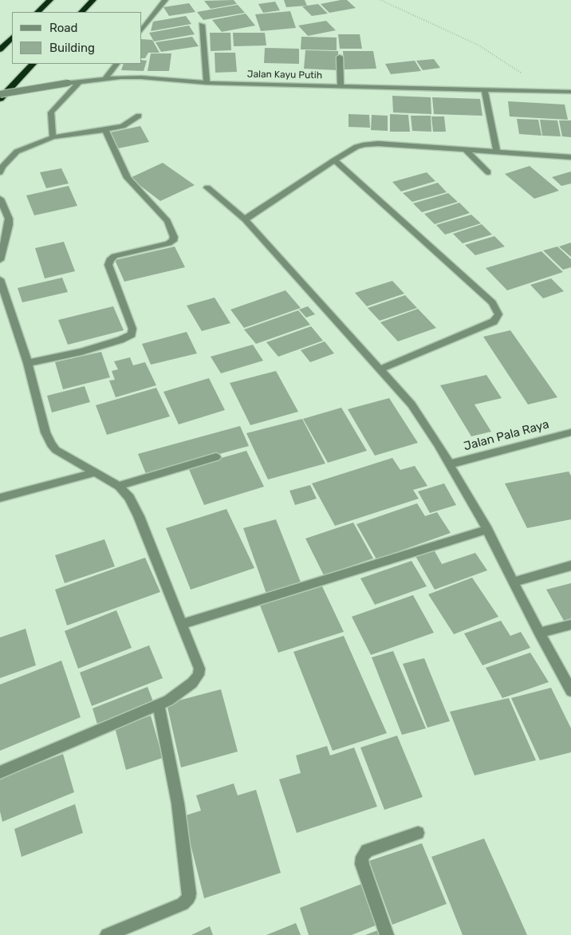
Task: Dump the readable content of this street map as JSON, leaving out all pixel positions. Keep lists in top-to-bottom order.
{
  "streets": {
    "street": ["Jalan Kayu Putih", "Jalan Pala Raya"]
  },
  "legend": ["Road", "Building"]
}
